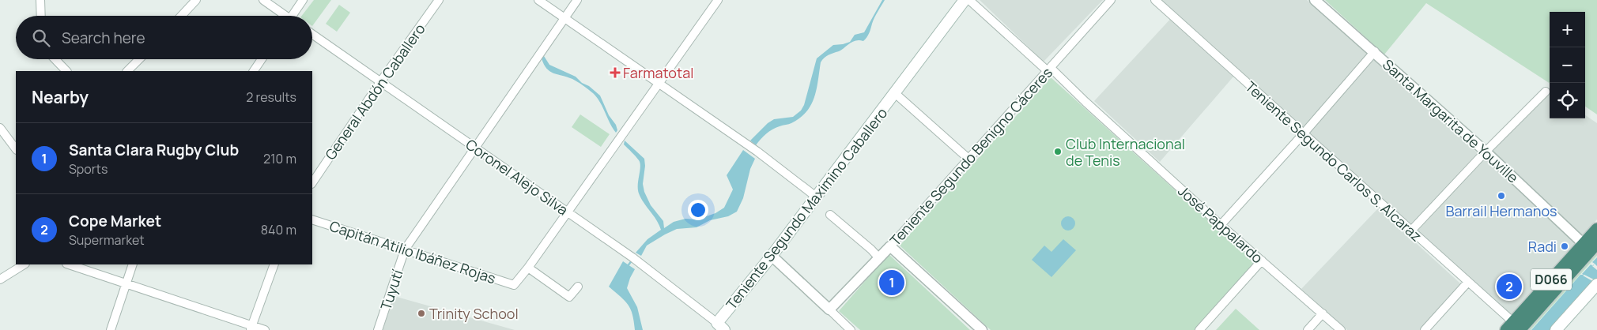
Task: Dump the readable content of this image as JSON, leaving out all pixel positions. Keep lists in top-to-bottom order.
{
  "streets": {
    "highway": ["D066"],
    "main road": ["Teniente Segundo Maximino Caballero"],
    "street": [
      "General Abdón Caballero",
      "Santa Margarita de Youville",
      "Teniente Segundo Benigno Cáceres",
      "Teniente Segundo Carlos S. Alcaraz",
      "Coronel Alejo Silva",
      "José Pappalardo",
      "Capitán Atilio Ibáñez Rojas",
      "Tuyutí"
    ]
  },
  "crossings": [
    ["General Abdón Caballero", "Coronel Alejo Silva"],
    ["Santa Margarita de Youville", "D066"],
    ["Teniente Segundo Benigno Cáceres", "José Pappalardo"],
    ["Teniente Segundo Carlos S. Alcaraz", "D066"],
    ["Coronel Alejo Silva", "Teniente Segundo Maximino Caballero"],
    ["Coronel Alejo Silva", "Tuyutí"],
    ["Capitán Atilio Ibáñez Rojas", "Tuyutí"]
  ],
  "places": {
    "health": ["Farmatotal"],
    "other": [
      "Club Internacional de Tenis",
      "Barrail Hermanos",
      "Radi",
      "Trinity School"
    ]
  },
  "page": {
    "map_buttons": ["+", "−"],
    "search": "Search here",
    "heading": ["Nearby", "2 results"],
    "list": [
      {
        "mark": "1",
        "name": "Santa Clara Rugby Club",
        "note": "Sports",
        "value": "210 m"
      },
      {
        "mark": "2",
        "name": "Cope Market",
        "note": "Supermarket",
        "value": "840 m"
      }
    ],
    "pins": ["1", "2"]
  }
}
